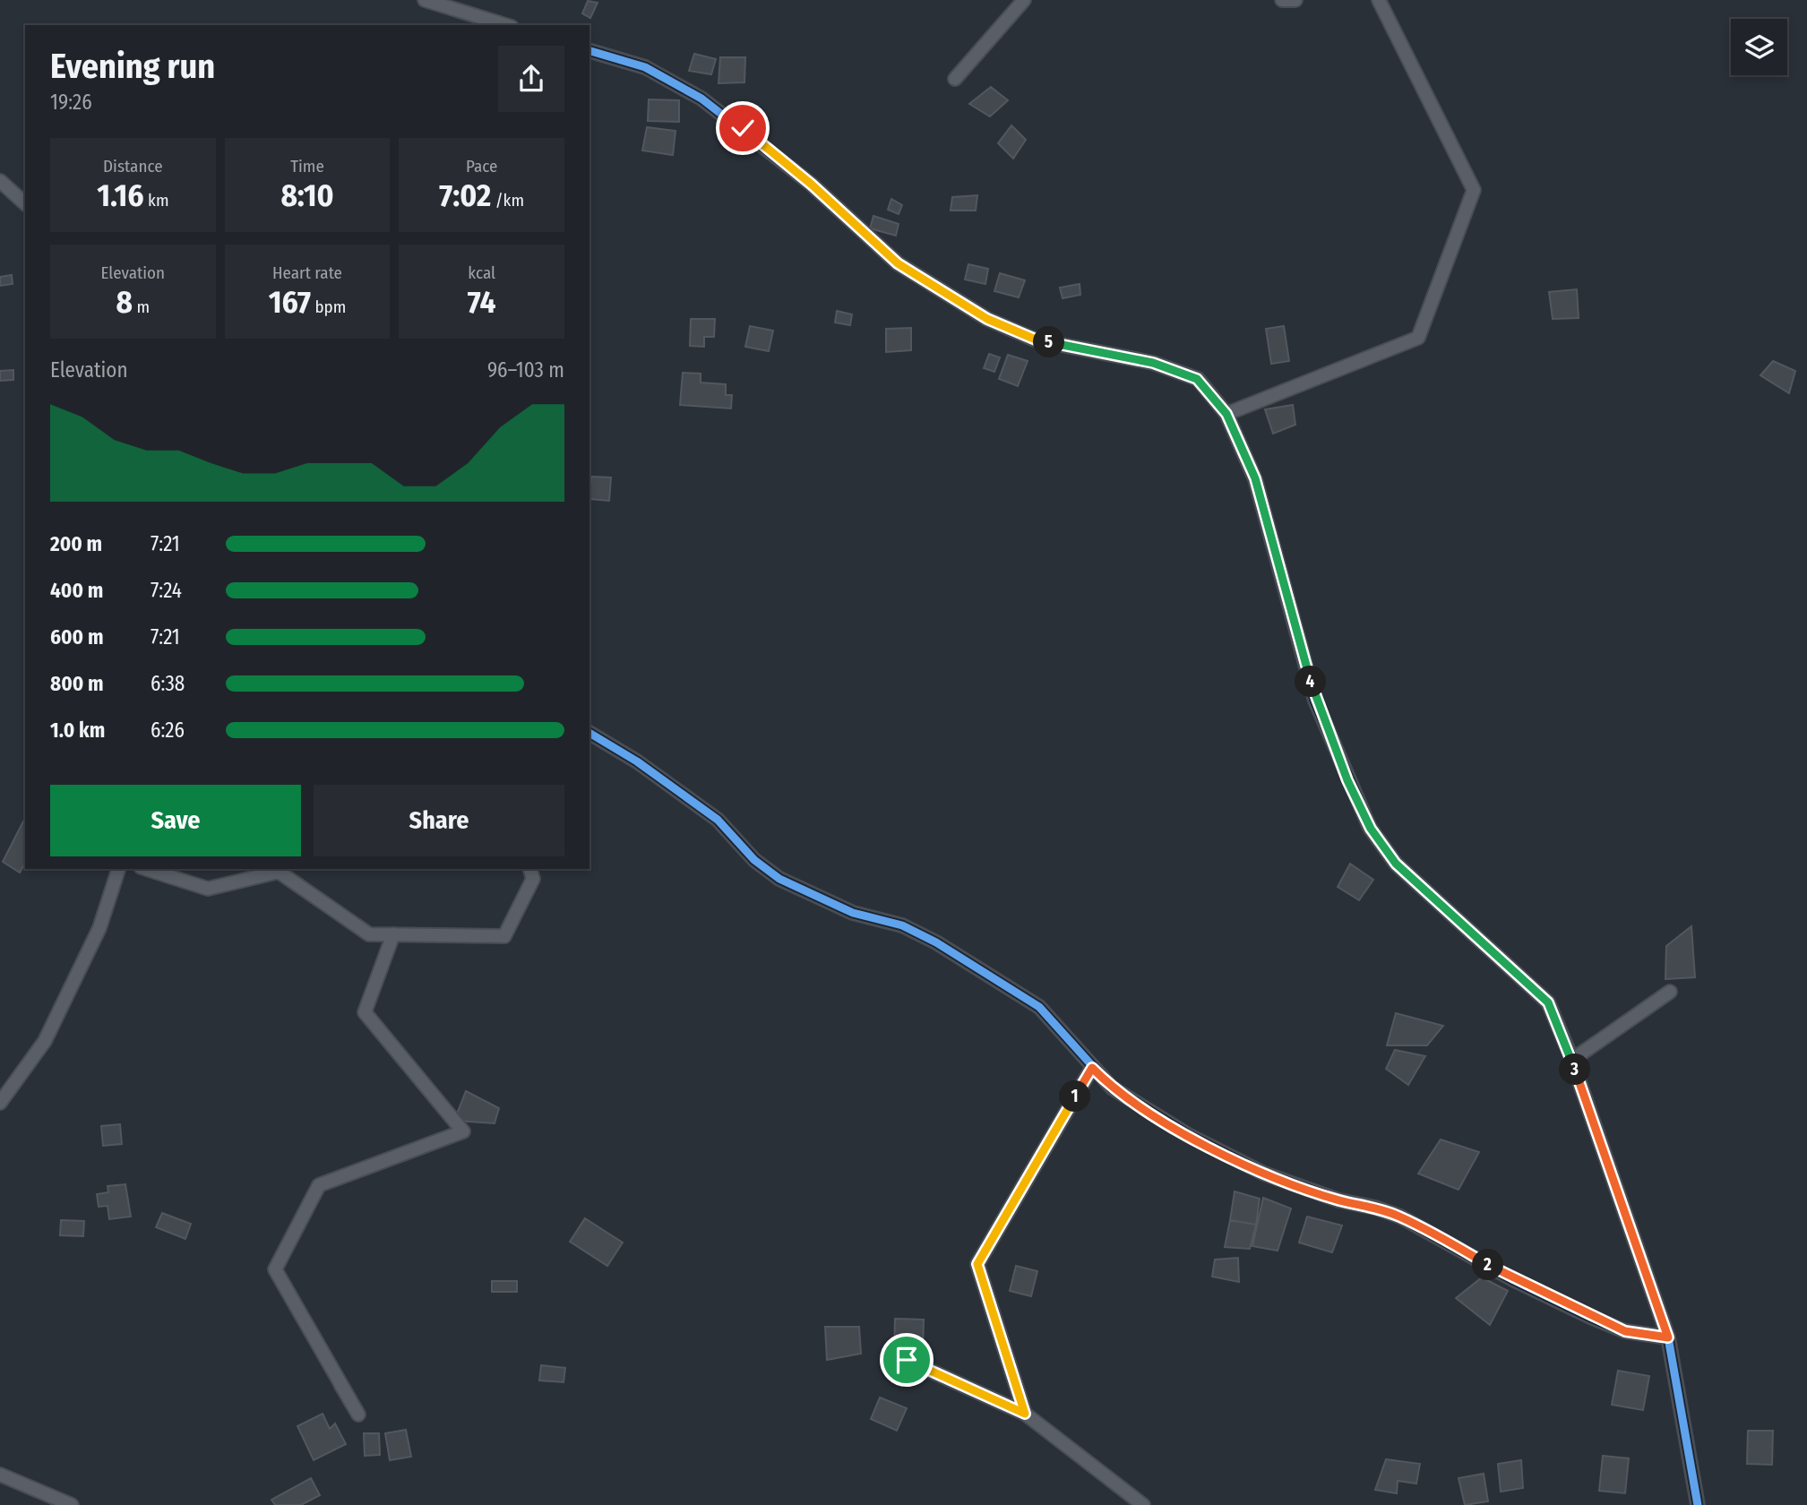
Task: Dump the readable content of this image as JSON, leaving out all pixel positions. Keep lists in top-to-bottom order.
{
  "page": {
    "heading": ["Evening run", "19:26"],
    "stats": [
      ["Distance", "1.16 km"],
      ["Time", "8:10"],
      ["Pace", "7:02 /km"],
      ["Elevation", "8 m"],
      ["Heart rate", "167 bpm"],
      ["kcal", "74"]
    ],
    "pins": [
      "5",
      "4",
      "3",
      "1",
      "2"
    ],
    "chart": ["Elevation", "96–103 m"],
    "list": [
      {
        "name": "200 m",
        "note": "7:21"
      },
      {
        "name": "400 m",
        "note": "7:24"
      },
      {
        "name": "600 m",
        "note": "7:21"
      },
      {
        "name": "800 m",
        "note": "6:38"
      },
      {
        "name": "1.0 km",
        "note": "6:26"
      }
    ],
    "buttons": ["Save", "Share"]
  }
}
